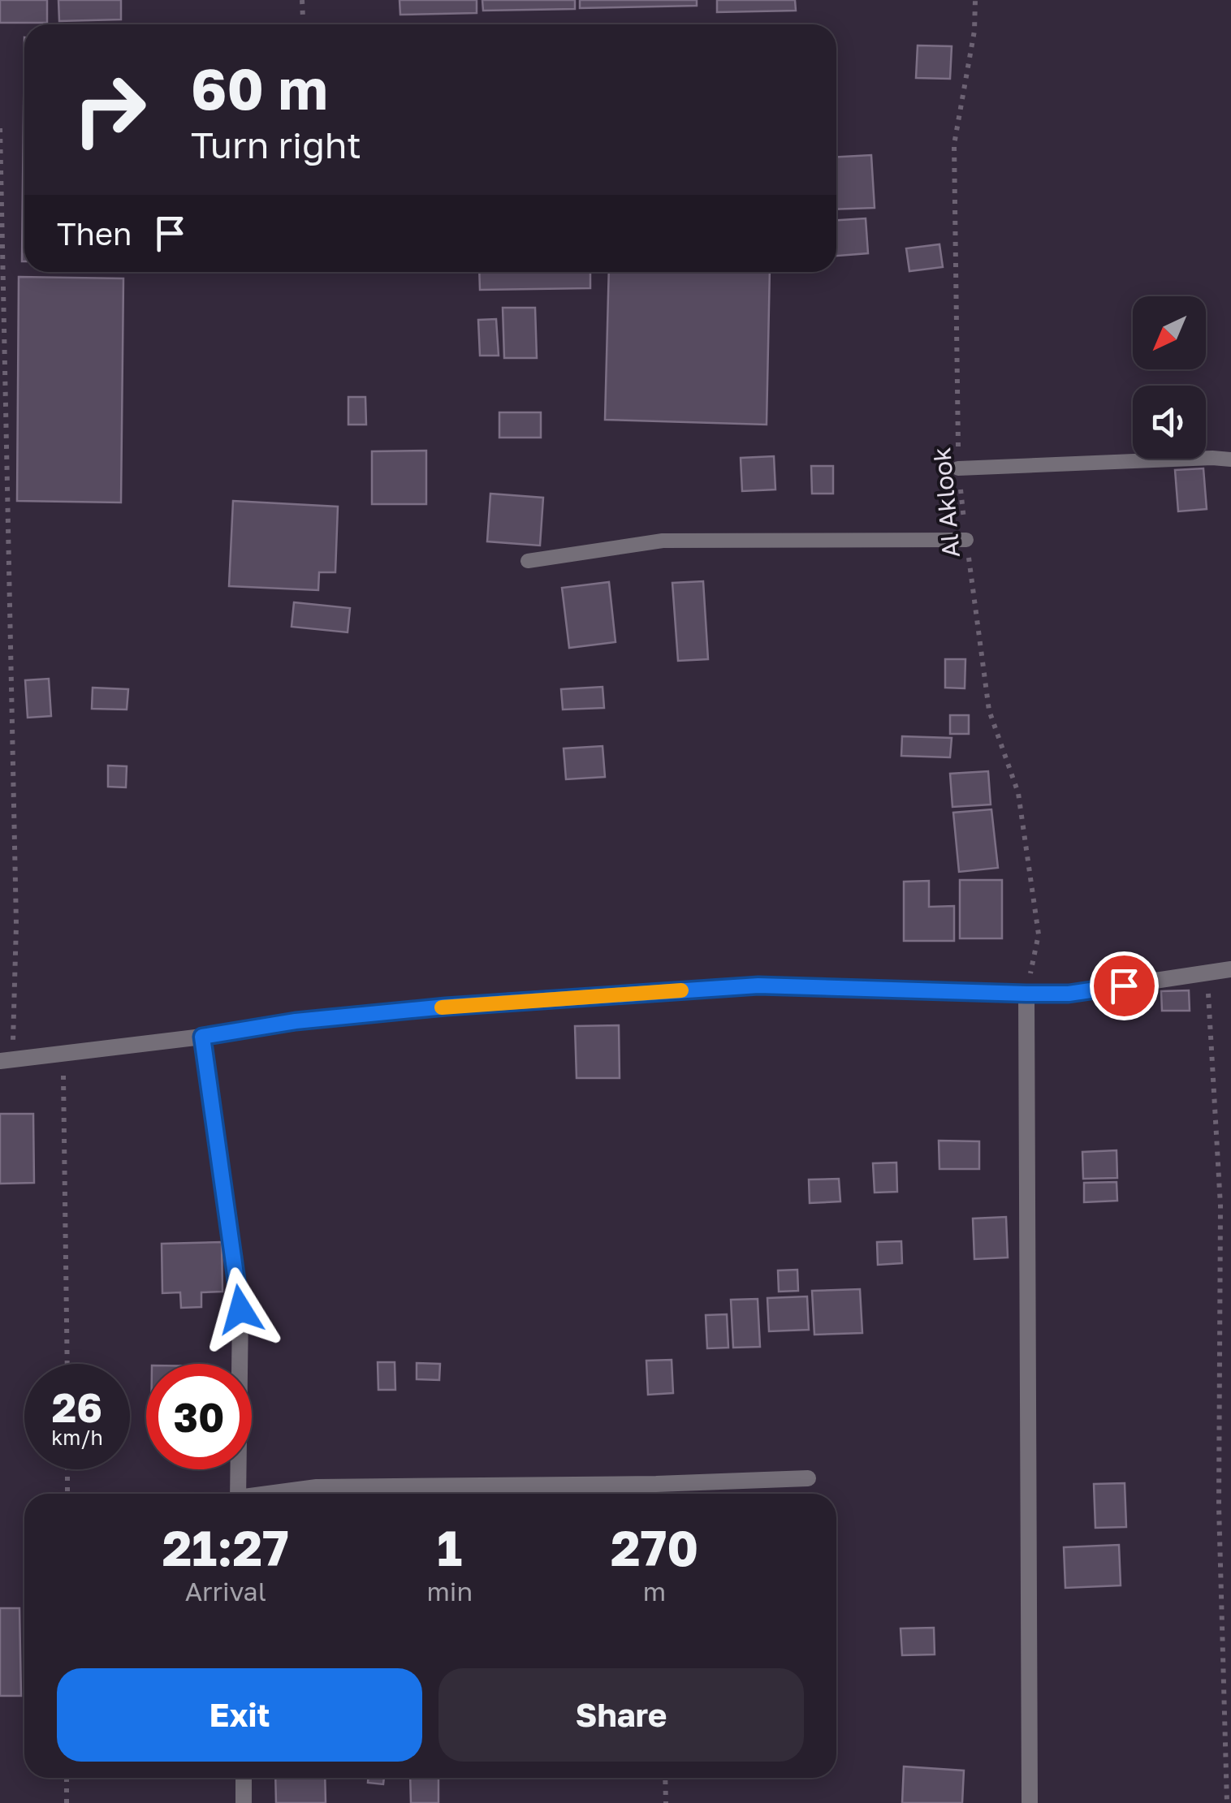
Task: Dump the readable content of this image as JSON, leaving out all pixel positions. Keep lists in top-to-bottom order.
{
  "streets": {
    "path": ["Al Aklook"]
  },
  "north": "bottom left",
  "page": {
    "turn": ["60 m", "Turn right"],
    "then": "Then",
    "speed": "26 km/h",
    "limit": "30",
    "eta": [
      "21:27",
      "Arrival",
      "1",
      "min",
      "270",
      "m"
    ],
    "buttons": ["Exit", "Share"]
  }
}
